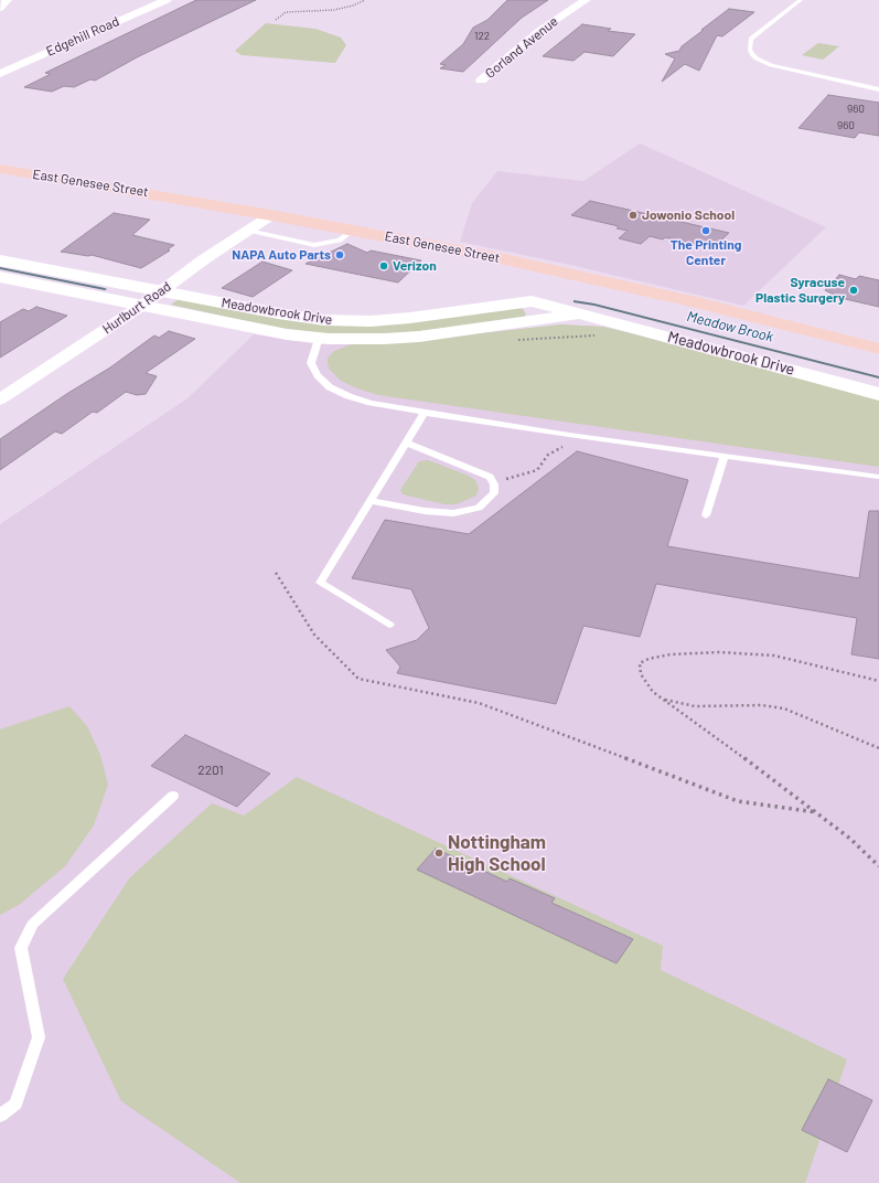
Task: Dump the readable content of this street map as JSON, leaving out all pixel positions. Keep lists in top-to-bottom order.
{
  "streets": {
    "main road": ["East Genesee Street"],
    "street": [
      "Edgehill Road",
      "Gorland Avenue",
      "Hurlburt Road",
      "Meadowbrook Drive"
    ]
  },
  "crossings": [
    ["East Genesee Street", "Hurlburt Road"],
    ["Hurlburt Road", "Meadowbrook Drive"]
  ],
  "water": ["Meadow Brook"],
  "places": [
    "Jowonio School",
    "The Printing Center",
    "NAPA Auto Parts",
    "Verizon",
    "Syracuse Plastic Surgery",
    "Nottingham High School"
  ],
  "house_numbers": [
    "122",
    "960",
    "960",
    "2201"
  ]
}
